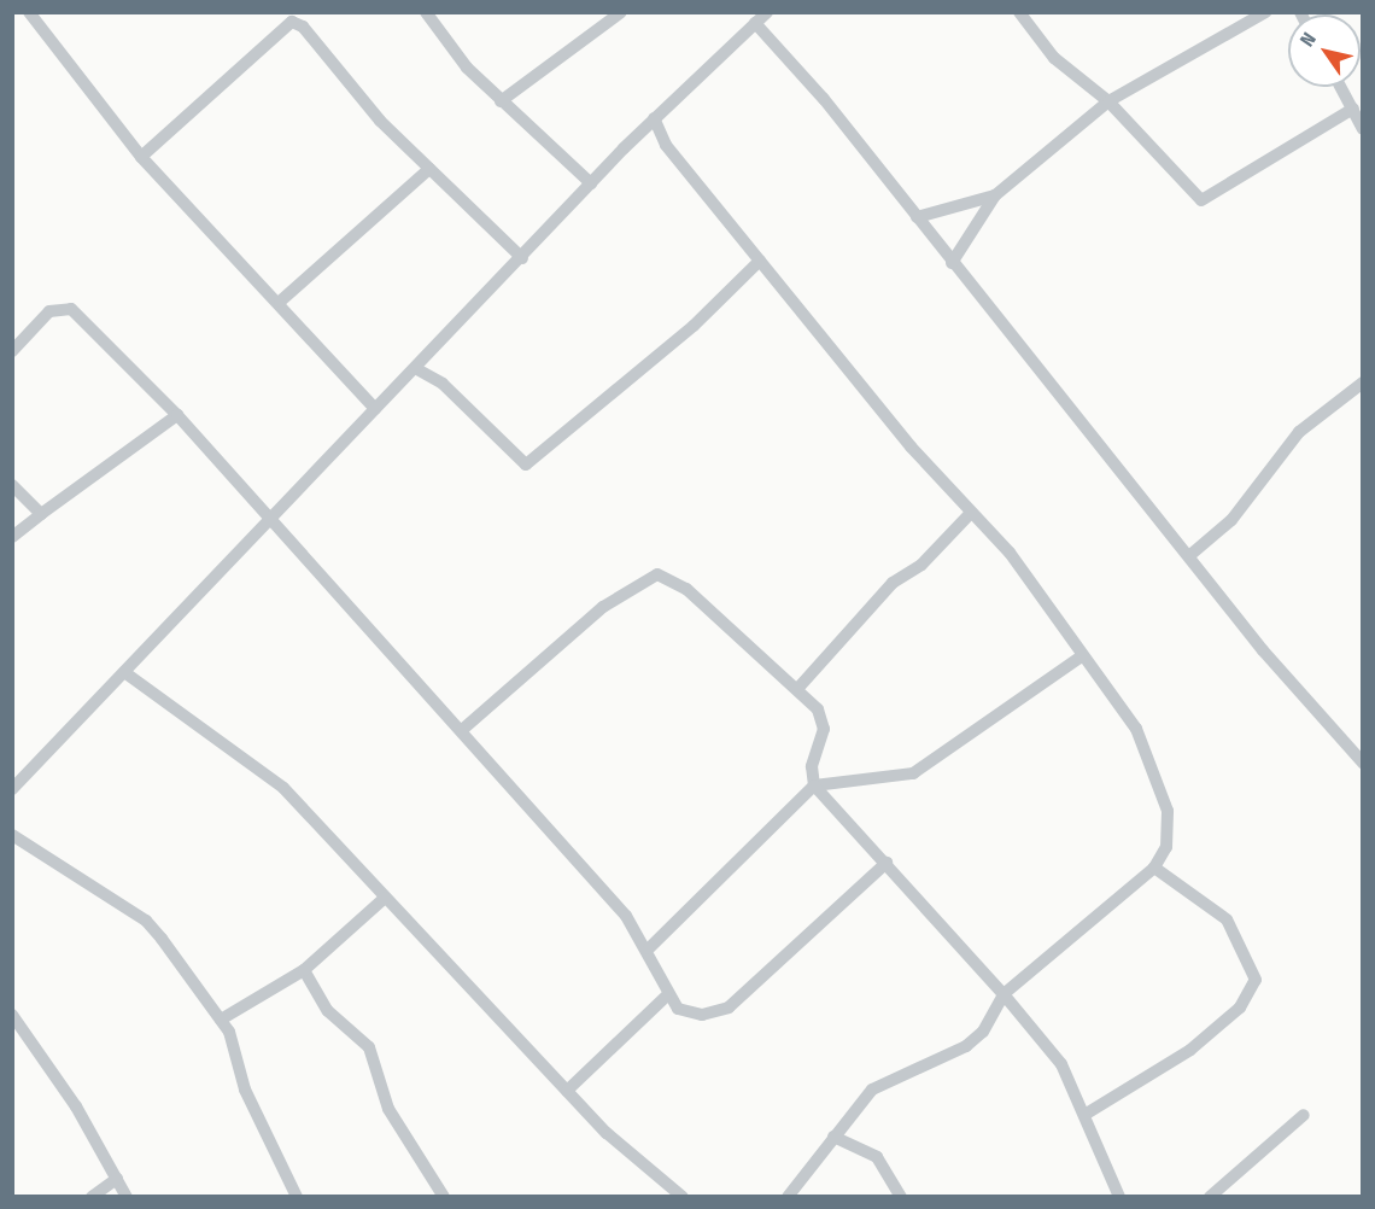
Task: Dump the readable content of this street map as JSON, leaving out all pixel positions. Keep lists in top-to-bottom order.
{
  "north": "top left"
}
